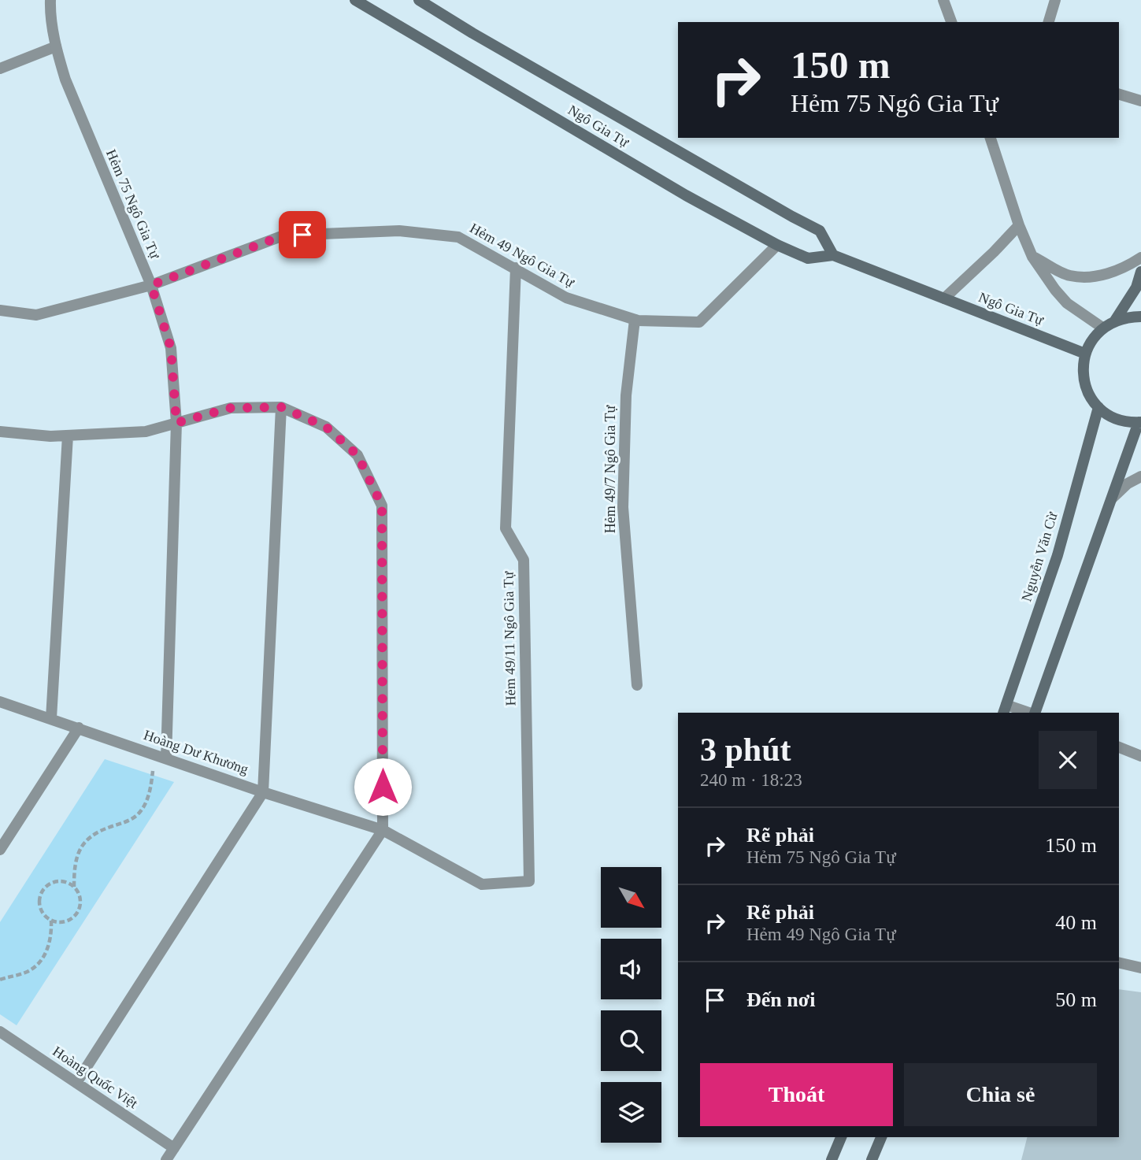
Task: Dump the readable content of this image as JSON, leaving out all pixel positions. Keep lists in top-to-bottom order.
{
  "streets": {
    "main road": ["Ngô Gia Tự", "Nguyễn Văn Cừ"],
    "street": [
      "Hẻm 75 Ngô Gia Tự",
      "Hẻm 49 Ngô Gia Tự",
      "Hẻm 49/7 Ngô Gia Tự",
      "Hẻm 49/11 Ngô Gia Tự",
      "Hoàng Dư Khương",
      "Hoàng Quốc Việt"
    ]
  },
  "crossings": [
    ["Ngô Gia Tự", "Hẻm 49 Ngô Gia Tự"],
    ["Hẻm 75 Ngô Gia Tự", "Hẻm 49 Ngô Gia Tự"],
    ["Hẻm 75 Ngô Gia Tự", "Hoàng Dư Khương"],
    ["Hẻm 49 Ngô Gia Tự", "Hẻm 49/7 Ngô Gia Tự"],
    ["Hẻm 49 Ngô Gia Tự", "Hẻm 49/11 Ngô Gia Tự"],
    ["Hẻm 49/11 Ngô Gia Tự", "Hoàng Dư Khương"]
  ],
  "north": "bottom right",
  "page": {
    "turn": ["150 m", "Hẻm 75 Ngô Gia Tự"],
    "heading": ["3 phút", "240 m · 18:23"],
    "list": [
      {
        "name": "Rẽ phải",
        "note": "Hẻm 75 Ngô Gia Tự",
        "value": "150 m"
      },
      {
        "name": "Rẽ phải",
        "note": "Hẻm 49 Ngô Gia Tự",
        "value": "40 m"
      },
      {
        "name": "Đến nơi",
        "value": "50 m"
      }
    ],
    "buttons": ["Thoát", "Chia sẻ"]
  }
}
